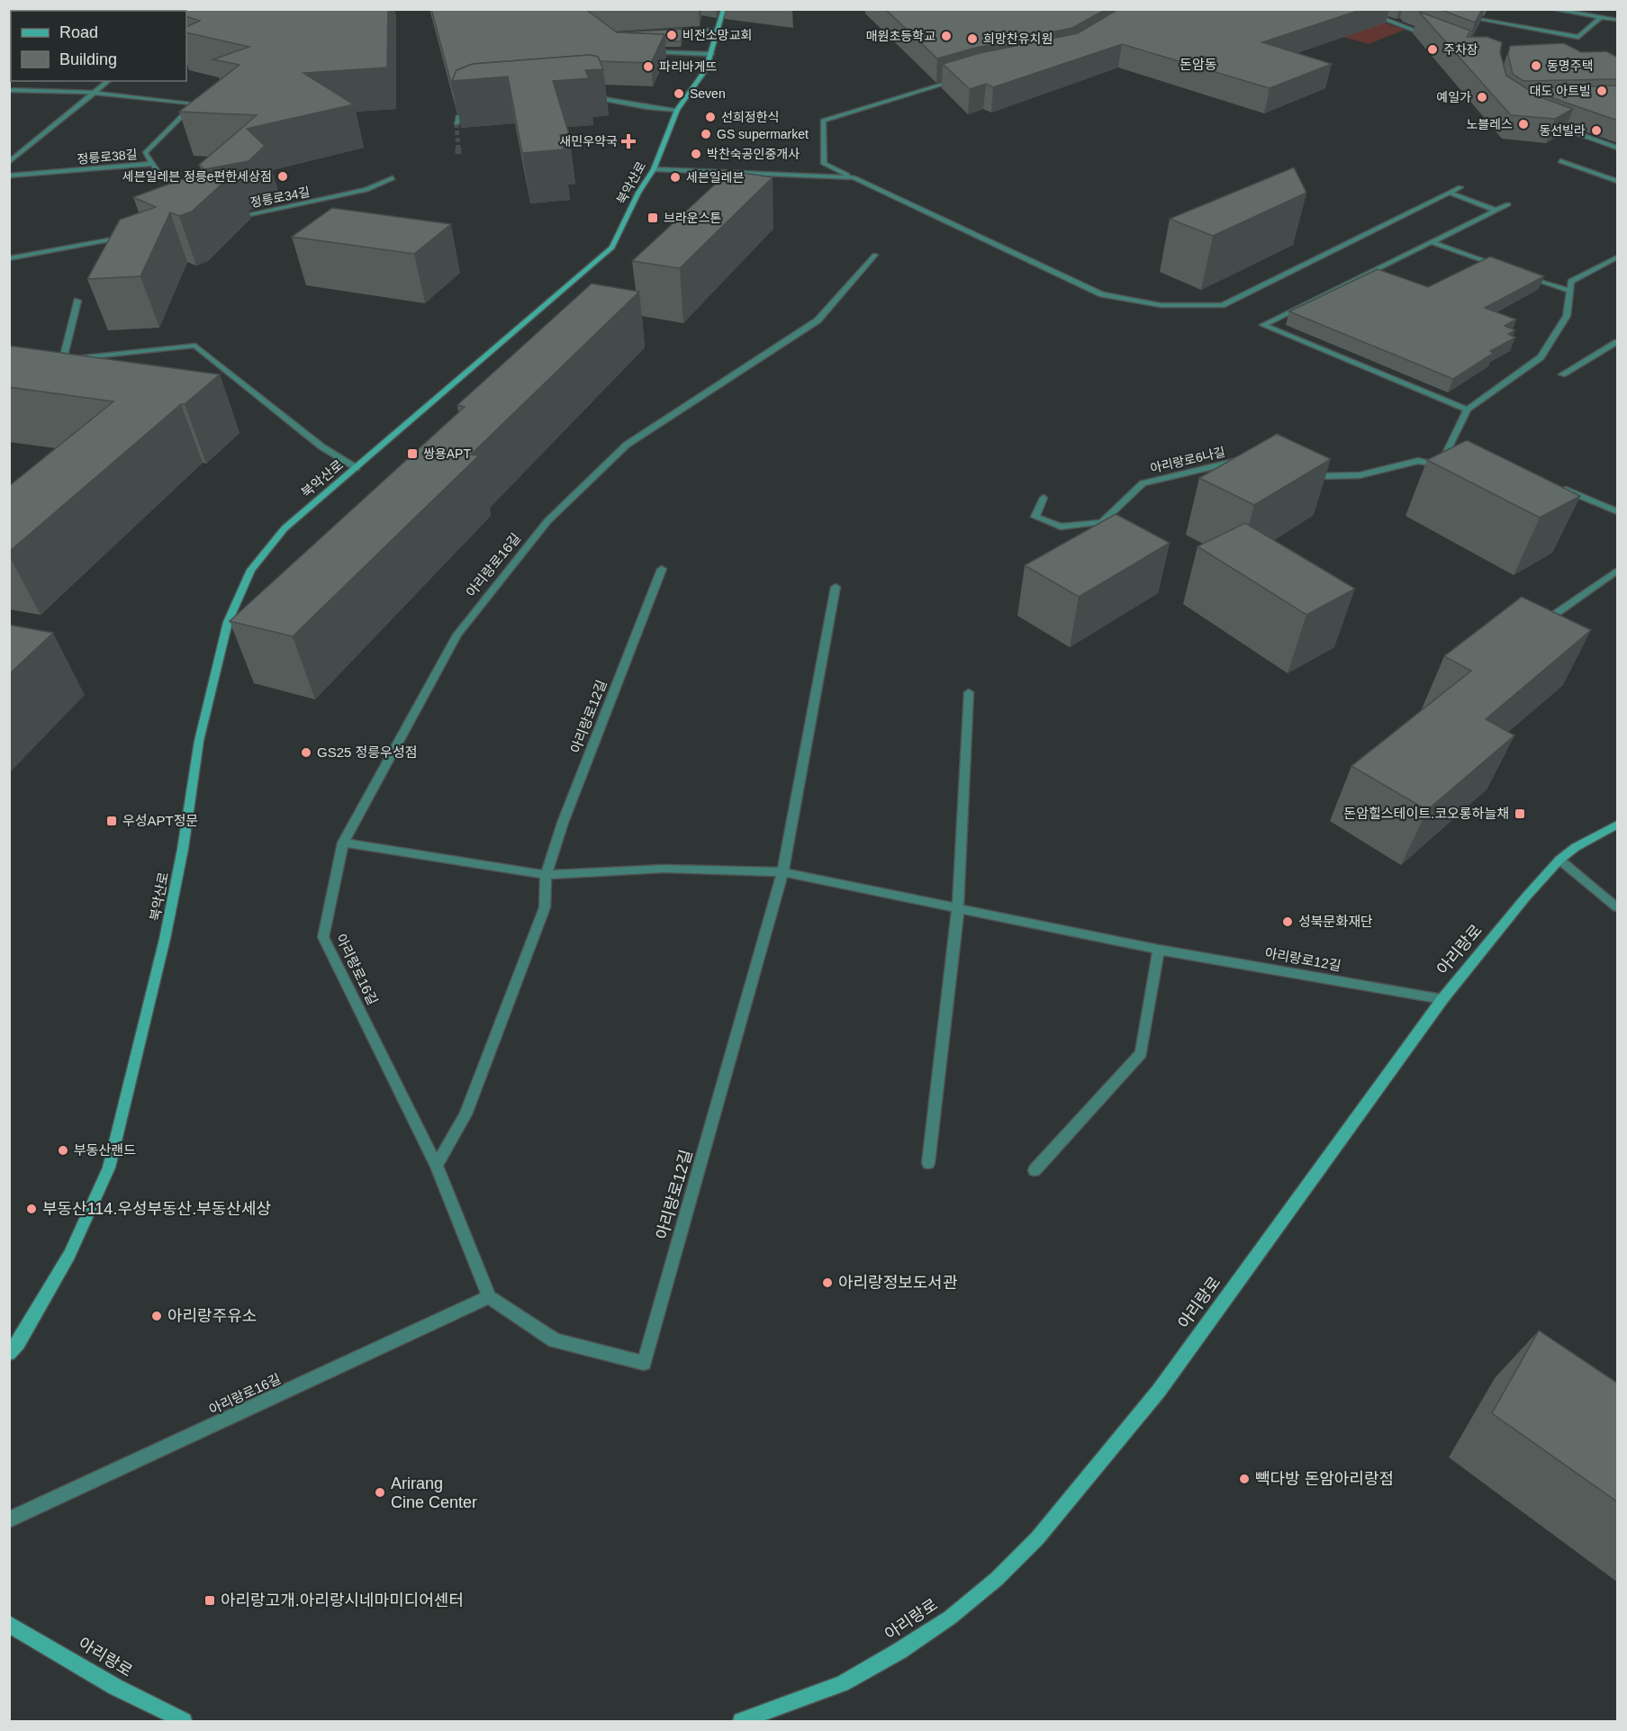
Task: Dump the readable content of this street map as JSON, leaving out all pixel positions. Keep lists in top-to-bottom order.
{
  "streets": {
    "street": [
      "정릉로38길",
      "북악산로",
      "정릉로34길",
      "아리랑로6나길",
      "아리랑로16길",
      "아리랑로12길",
      "아리랑로"
    ]
  },
  "crossings": [
    ["아리랑로16길", "아리랑로12길"],
    ["아리랑로12길", "아리랑로"]
  ],
  "districts": ["돈암동"],
  "places": {
    "other": [
      "비전소망교회",
      "매원초등학교",
      "희망찬유치원",
      "주차장",
      "동명주택",
      "파리바게뜨",
      "대도 아트빌",
      "Seven",
      "예일가",
      "선희정한식",
      "노블레스",
      "동선빌라",
      "GS supermarket",
      "박찬숙공인중개사",
      "세븐일레븐 정릉e편한세상점",
      "세븐일레븐",
      "GS25 정릉우성점",
      "성북문화재단",
      "부동산랜드",
      "부동산114.우성부동산.부동산세상",
      "아리랑정보도서관",
      "아리랑주유소",
      "빽다방 돈암아리랑점",
      "Arirang Cine Center"
    ],
    "health": ["새민우약국"],
    "transit": [
      "브라운스톤",
      "쌍용APT",
      "돈암힐스테이트.코오롱하늘채",
      "우성APT정문",
      "아리랑고개.아리랑시네마미디어센터"
    ]
  },
  "legend": ["Road", "Building"]
}
